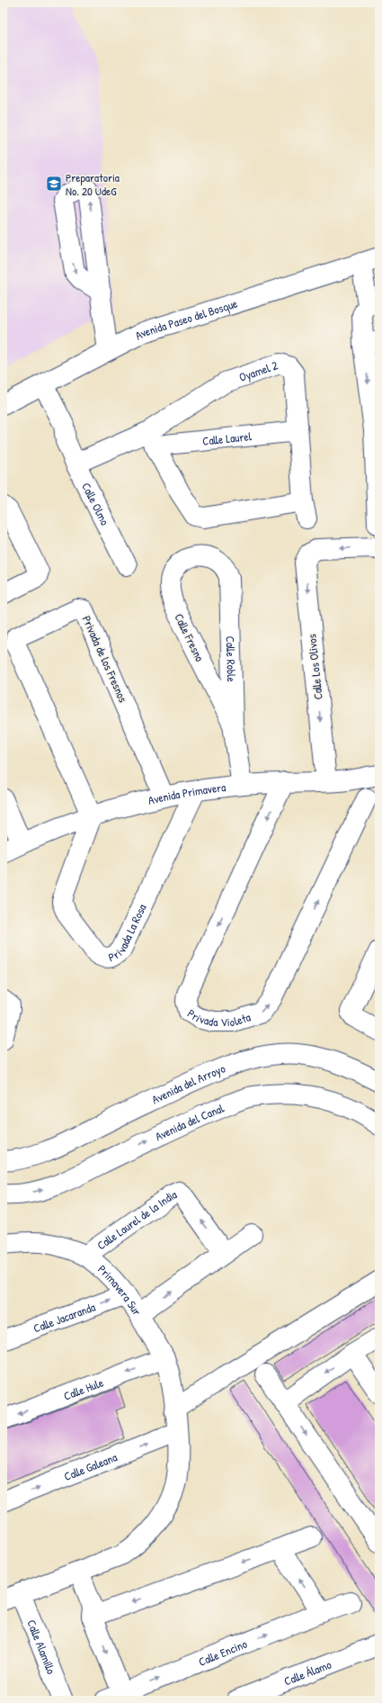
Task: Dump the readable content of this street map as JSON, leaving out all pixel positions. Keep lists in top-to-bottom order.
{
  "streets": {
    "street": [
      "Avenida Paseo del Bosque",
      "Oyamel 2",
      "Calle Laurel",
      "Calle Olmo",
      "Calle Fresno",
      "Privada de los Fresnos",
      "Calle Roble",
      "Calle Los Olivos",
      "Avenida Primavera",
      "Privada La Rosa",
      "Privada Violeta",
      "Avenida del Arroyo",
      "Avenida del Canal",
      "Calle Laurel de la India",
      "Primavera Sur",
      "Calle Jacaranda",
      "Calle Hule",
      "Calle Galeana",
      "Calle Alamillo",
      "Calle Encino",
      "Calle Álamo"
    ]
  },
  "crossings": [
    ["Avenida Paseo del Bosque", "Calle Olmo"],
    ["Oyamel 2", "Calle Laurel"],
    ["Oyamel 2", "Calle Olmo"],
    ["Calle Fresno", "Calle Roble"],
    ["Privada de los Fresnos", "Avenida Primavera"],
    ["Privada de los Fresnos", "Privada La Rosa"],
    ["Calle Roble", "Avenida Primavera"],
    ["Calle Los Olivos", "Avenida Primavera"],
    ["Avenida Primavera", "Privada La Rosa"],
    ["Avenida Primavera", "Privada Violeta"],
    ["Calle Laurel de la India", "Primavera Sur"],
    ["Primavera Sur", "Calle Jacaranda"],
    ["Primavera Sur", "Calle Hule"],
    ["Primavera Sur", "Calle Galeana"],
    ["Primavera Sur", "Calle Alamillo"],
    ["Primavera Sur", "Calle Encino"]
  ],
  "one_way": ["Calle Jacaranda", "Calle Hule"],
  "places": {
    "school or university": ["Preparatoria No. 20 UdeG"]
  }
}
